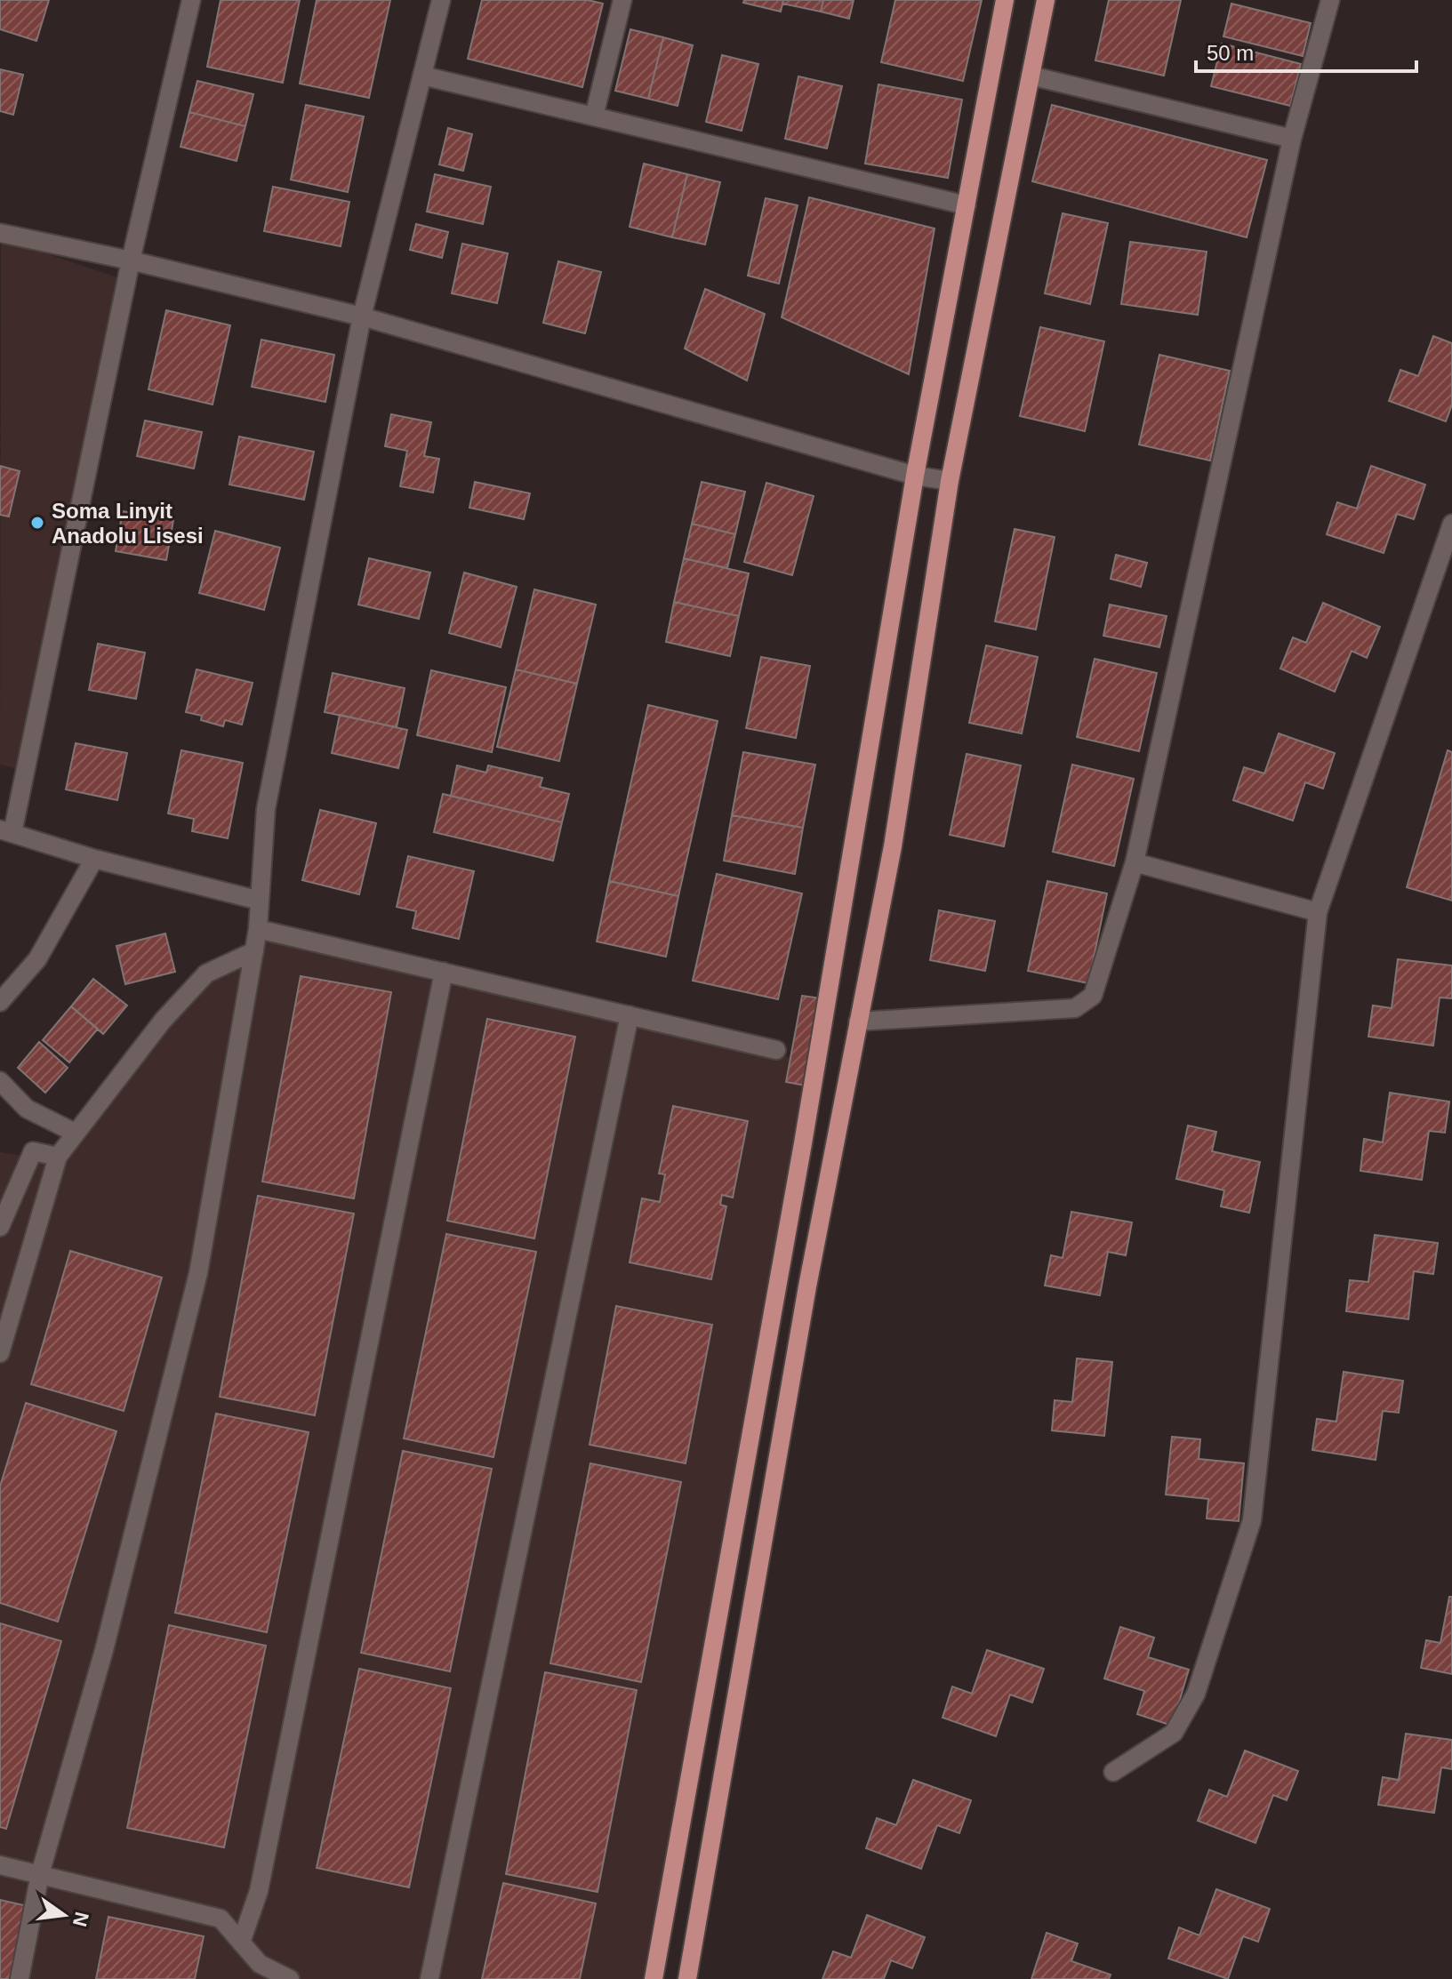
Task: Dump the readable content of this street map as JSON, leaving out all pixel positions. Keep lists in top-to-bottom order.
{
  "places": ["Soma Linyit Anadolu Lisesi"],
  "scale_bar": "50 m",
  "north": "right"
}
